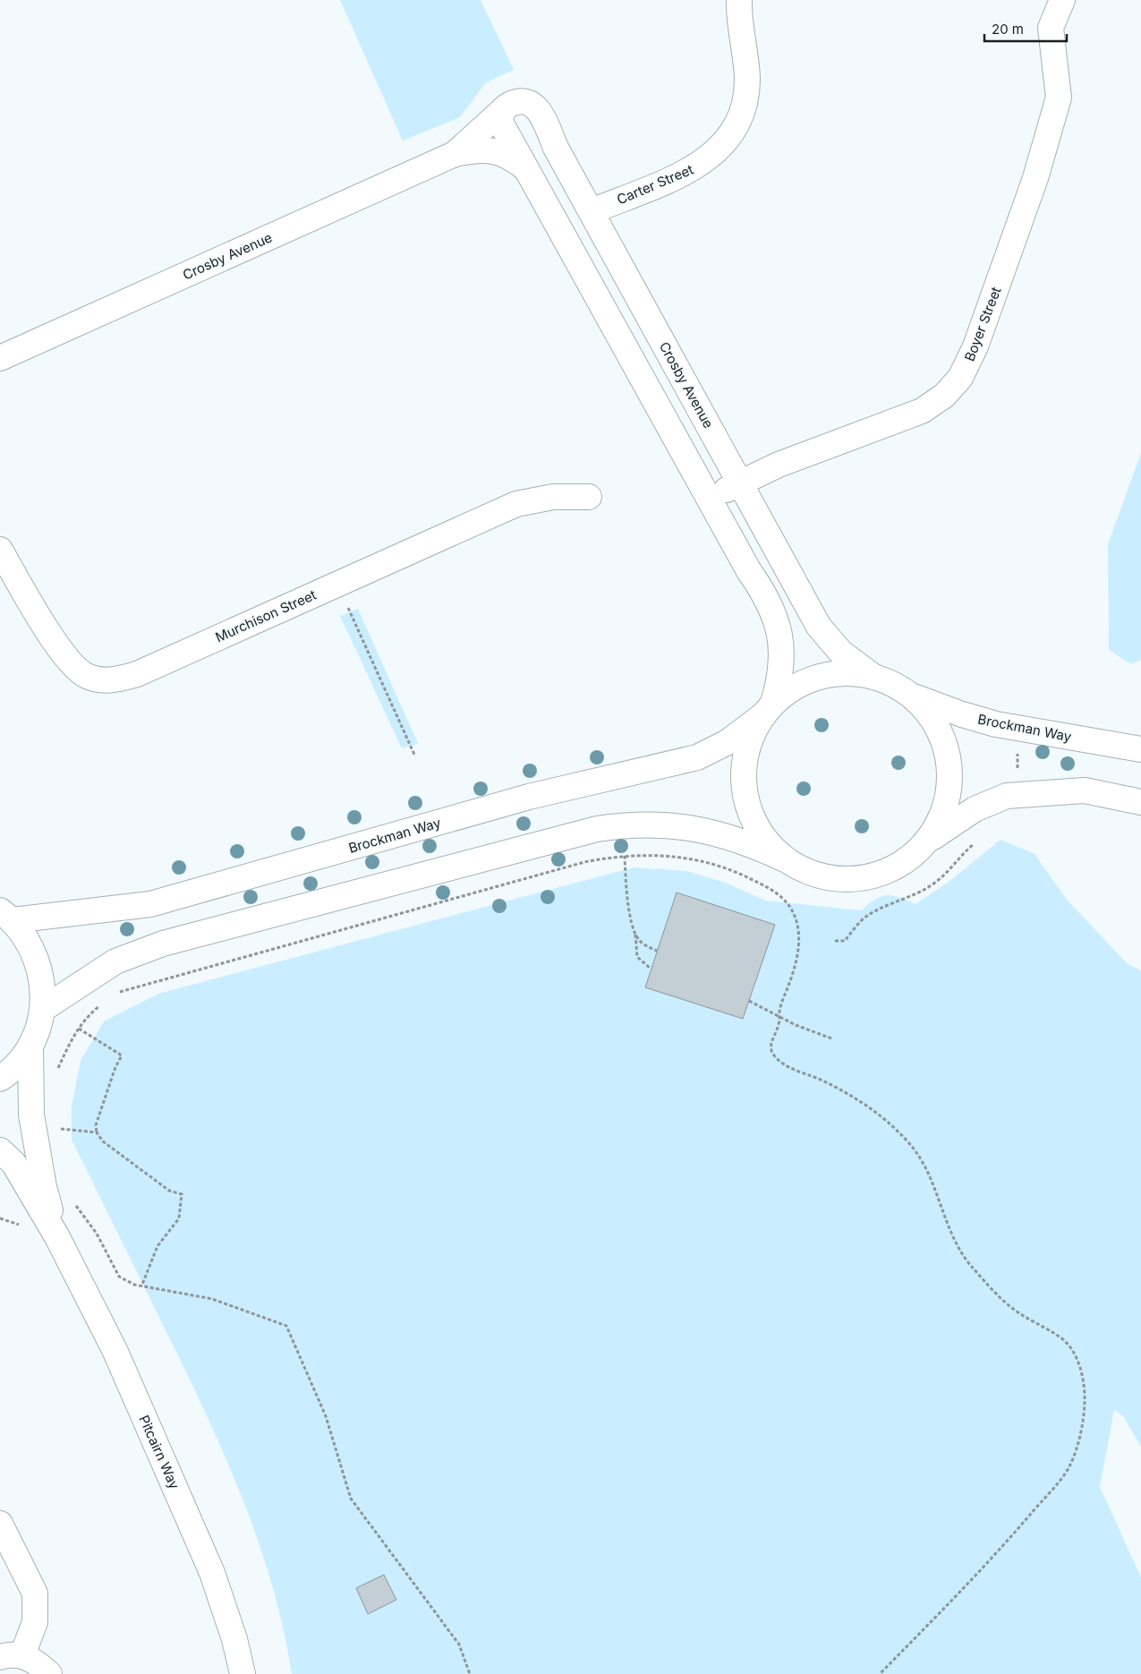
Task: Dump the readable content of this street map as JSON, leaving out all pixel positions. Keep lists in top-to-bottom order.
{
  "streets": {
    "street": [
      "Carter Street",
      "Crosby Avenue",
      "Boyer Street",
      "Murchison Street",
      "Brockman Way",
      "Pitcairn Way"
    ]
  },
  "crossings": [
    ["Carter Street", "Crosby Avenue"],
    ["Crosby Avenue", "Boyer Street"],
    ["Crosby Avenue", "Brockman Way"]
  ],
  "scale_bar": "20 m"
}
